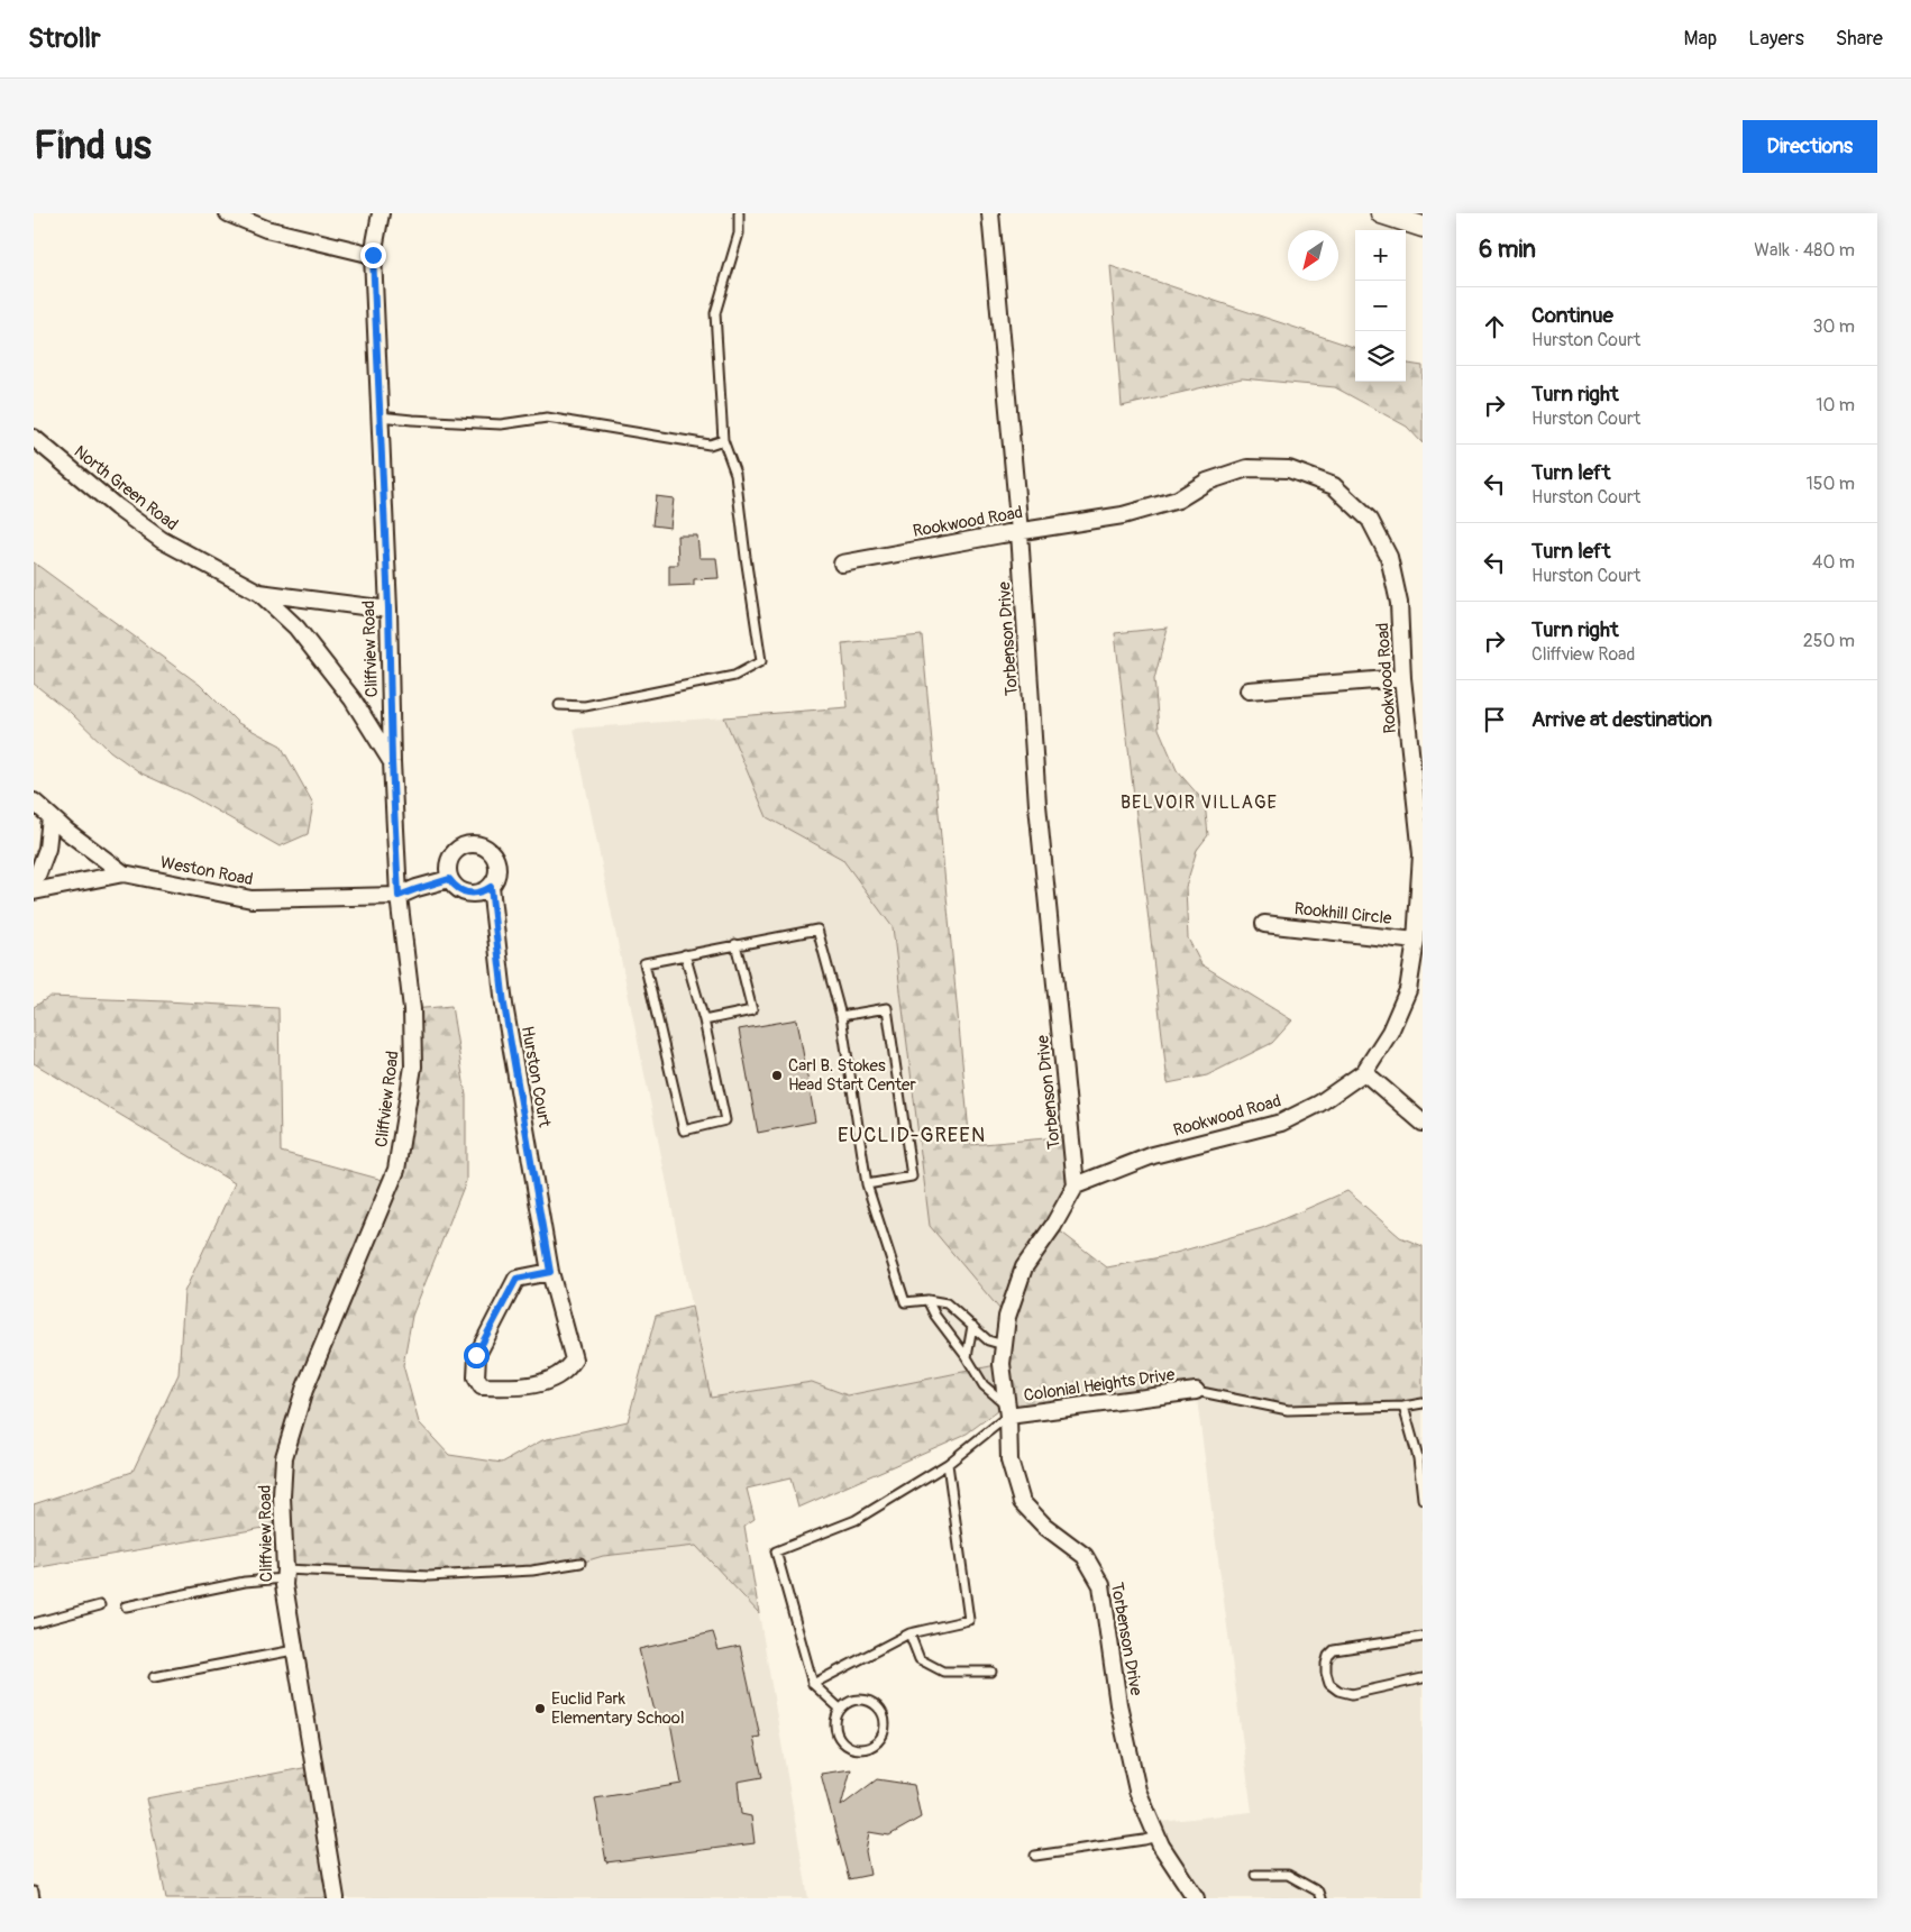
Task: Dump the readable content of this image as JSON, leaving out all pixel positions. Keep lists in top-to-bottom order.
{
  "streets": {
    "street": [
      "North Green Road",
      "Rookwood Road",
      "Torbenson Drive",
      "Cliffview Road",
      "Weston Road",
      "Rookhill Circle",
      "Hurston Court",
      "Colonial Heights Drive"
    ]
  },
  "crossings": [
    ["North Green Road", "Cliffview Road"],
    ["Rookwood Road", "Torbenson Drive"],
    ["Rookwood Road", "Rookhill Circle"],
    ["Torbenson Drive", "Colonial Heights Drive"],
    ["Cliffview Road", "Weston Road"]
  ],
  "districts": ["BELVOIR VILLAGE", "EUCLID-GREEN"],
  "places": ["Carl B. Stokes Head Start Center", "Euclid Park Elementary School"],
  "north": "bottom left",
  "page": {
    "header": "Strollr",
    "nav": ["Map", "Layers", "Share"],
    "buttons": "Directions",
    "title": "Find us",
    "heading": ["6 min", "Walk · 480 m"],
    "map_buttons": ["+", "−"],
    "list": [
      ["Continue", "Hurston Court", "30 m"],
      ["Turn right", "Hurston Court", "10 m"],
      ["Turn left", "Hurston Court", "150 m"],
      ["Turn left", "Hurston Court", "40 m"],
      ["Turn right", "Cliffview Road", "250 m"],
      "Arrive at destination"
    ]
  }
}
